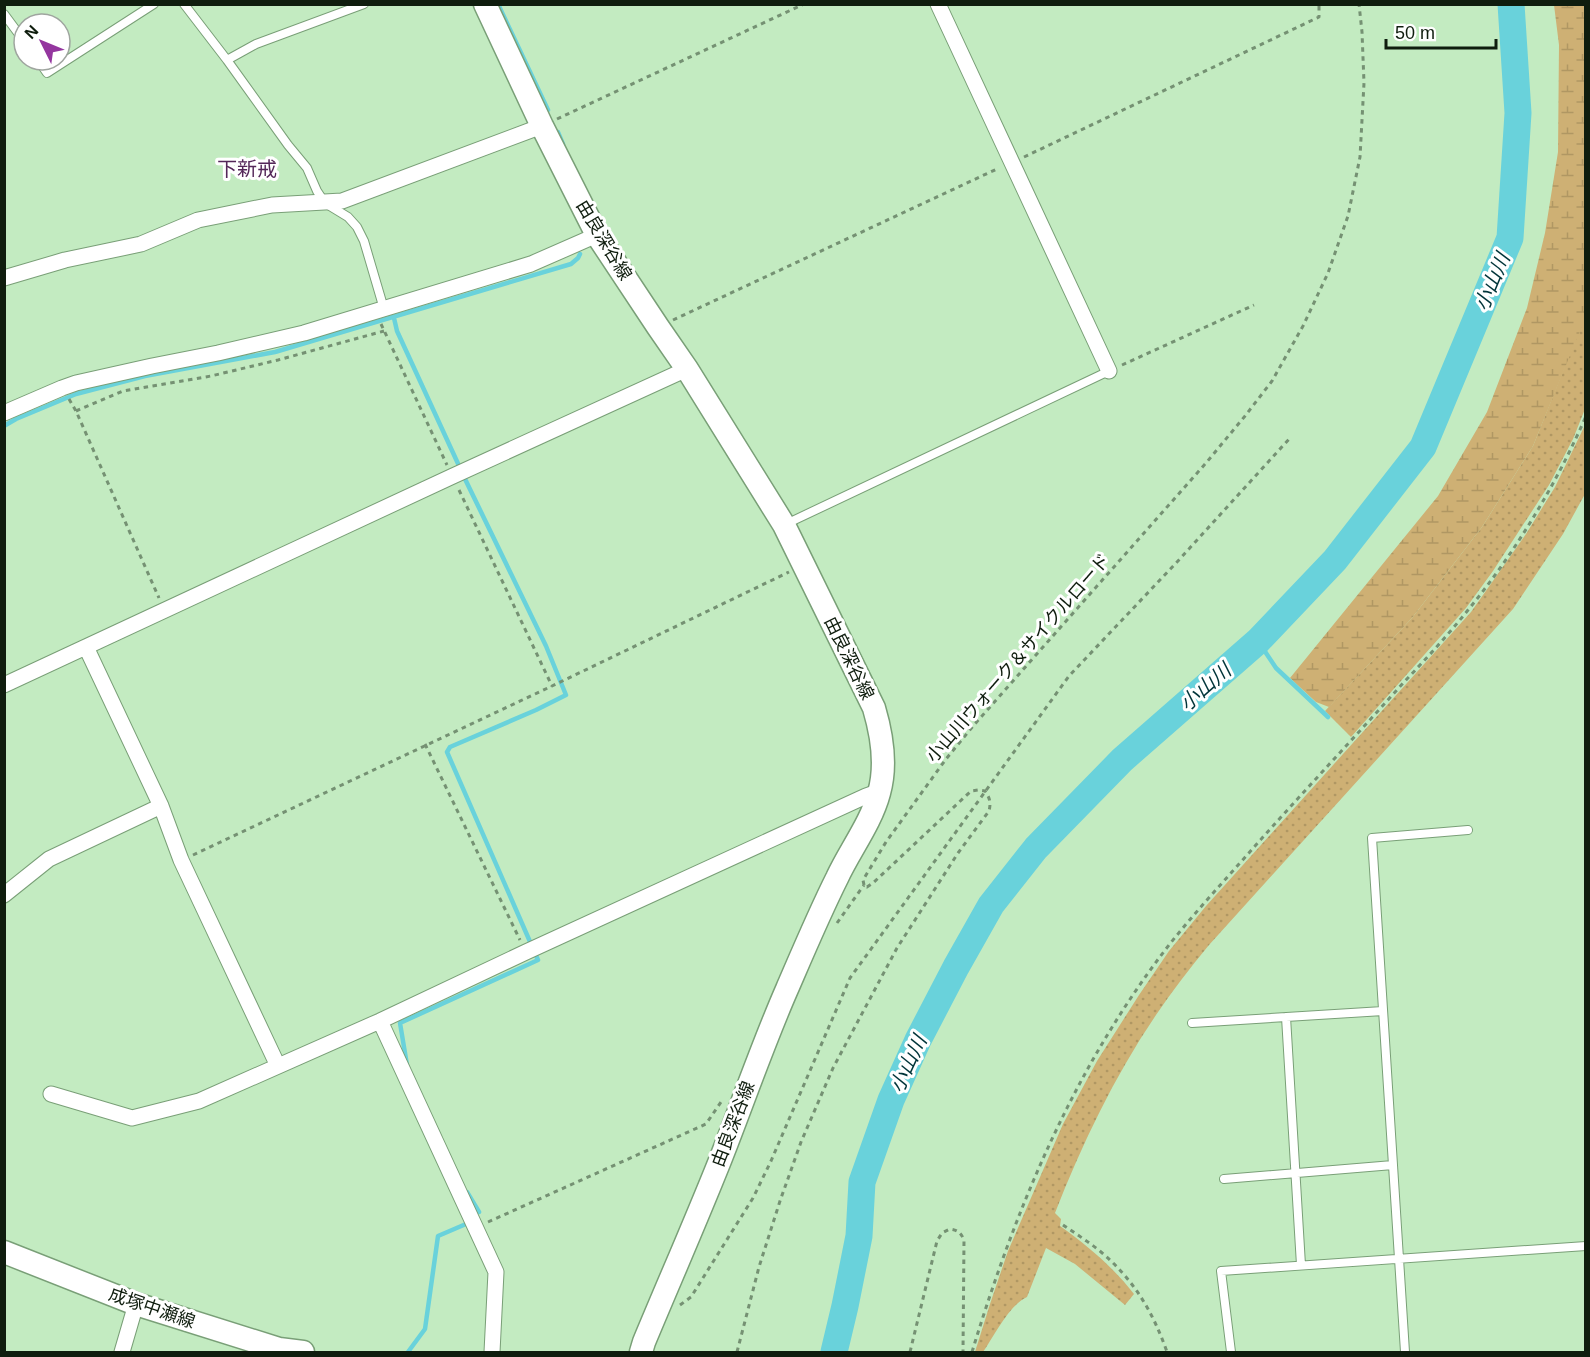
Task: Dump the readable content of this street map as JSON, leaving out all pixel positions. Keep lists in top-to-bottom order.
{
  "streets": {
    "main road": ["由良深谷線", "成塚中瀬線"],
    "path": ["小山川ウォーク＆サイクルロード"]
  },
  "districts": ["下新戒"],
  "water": ["小山川"],
  "scale_bar": "50 m",
  "north": "top left"
}
